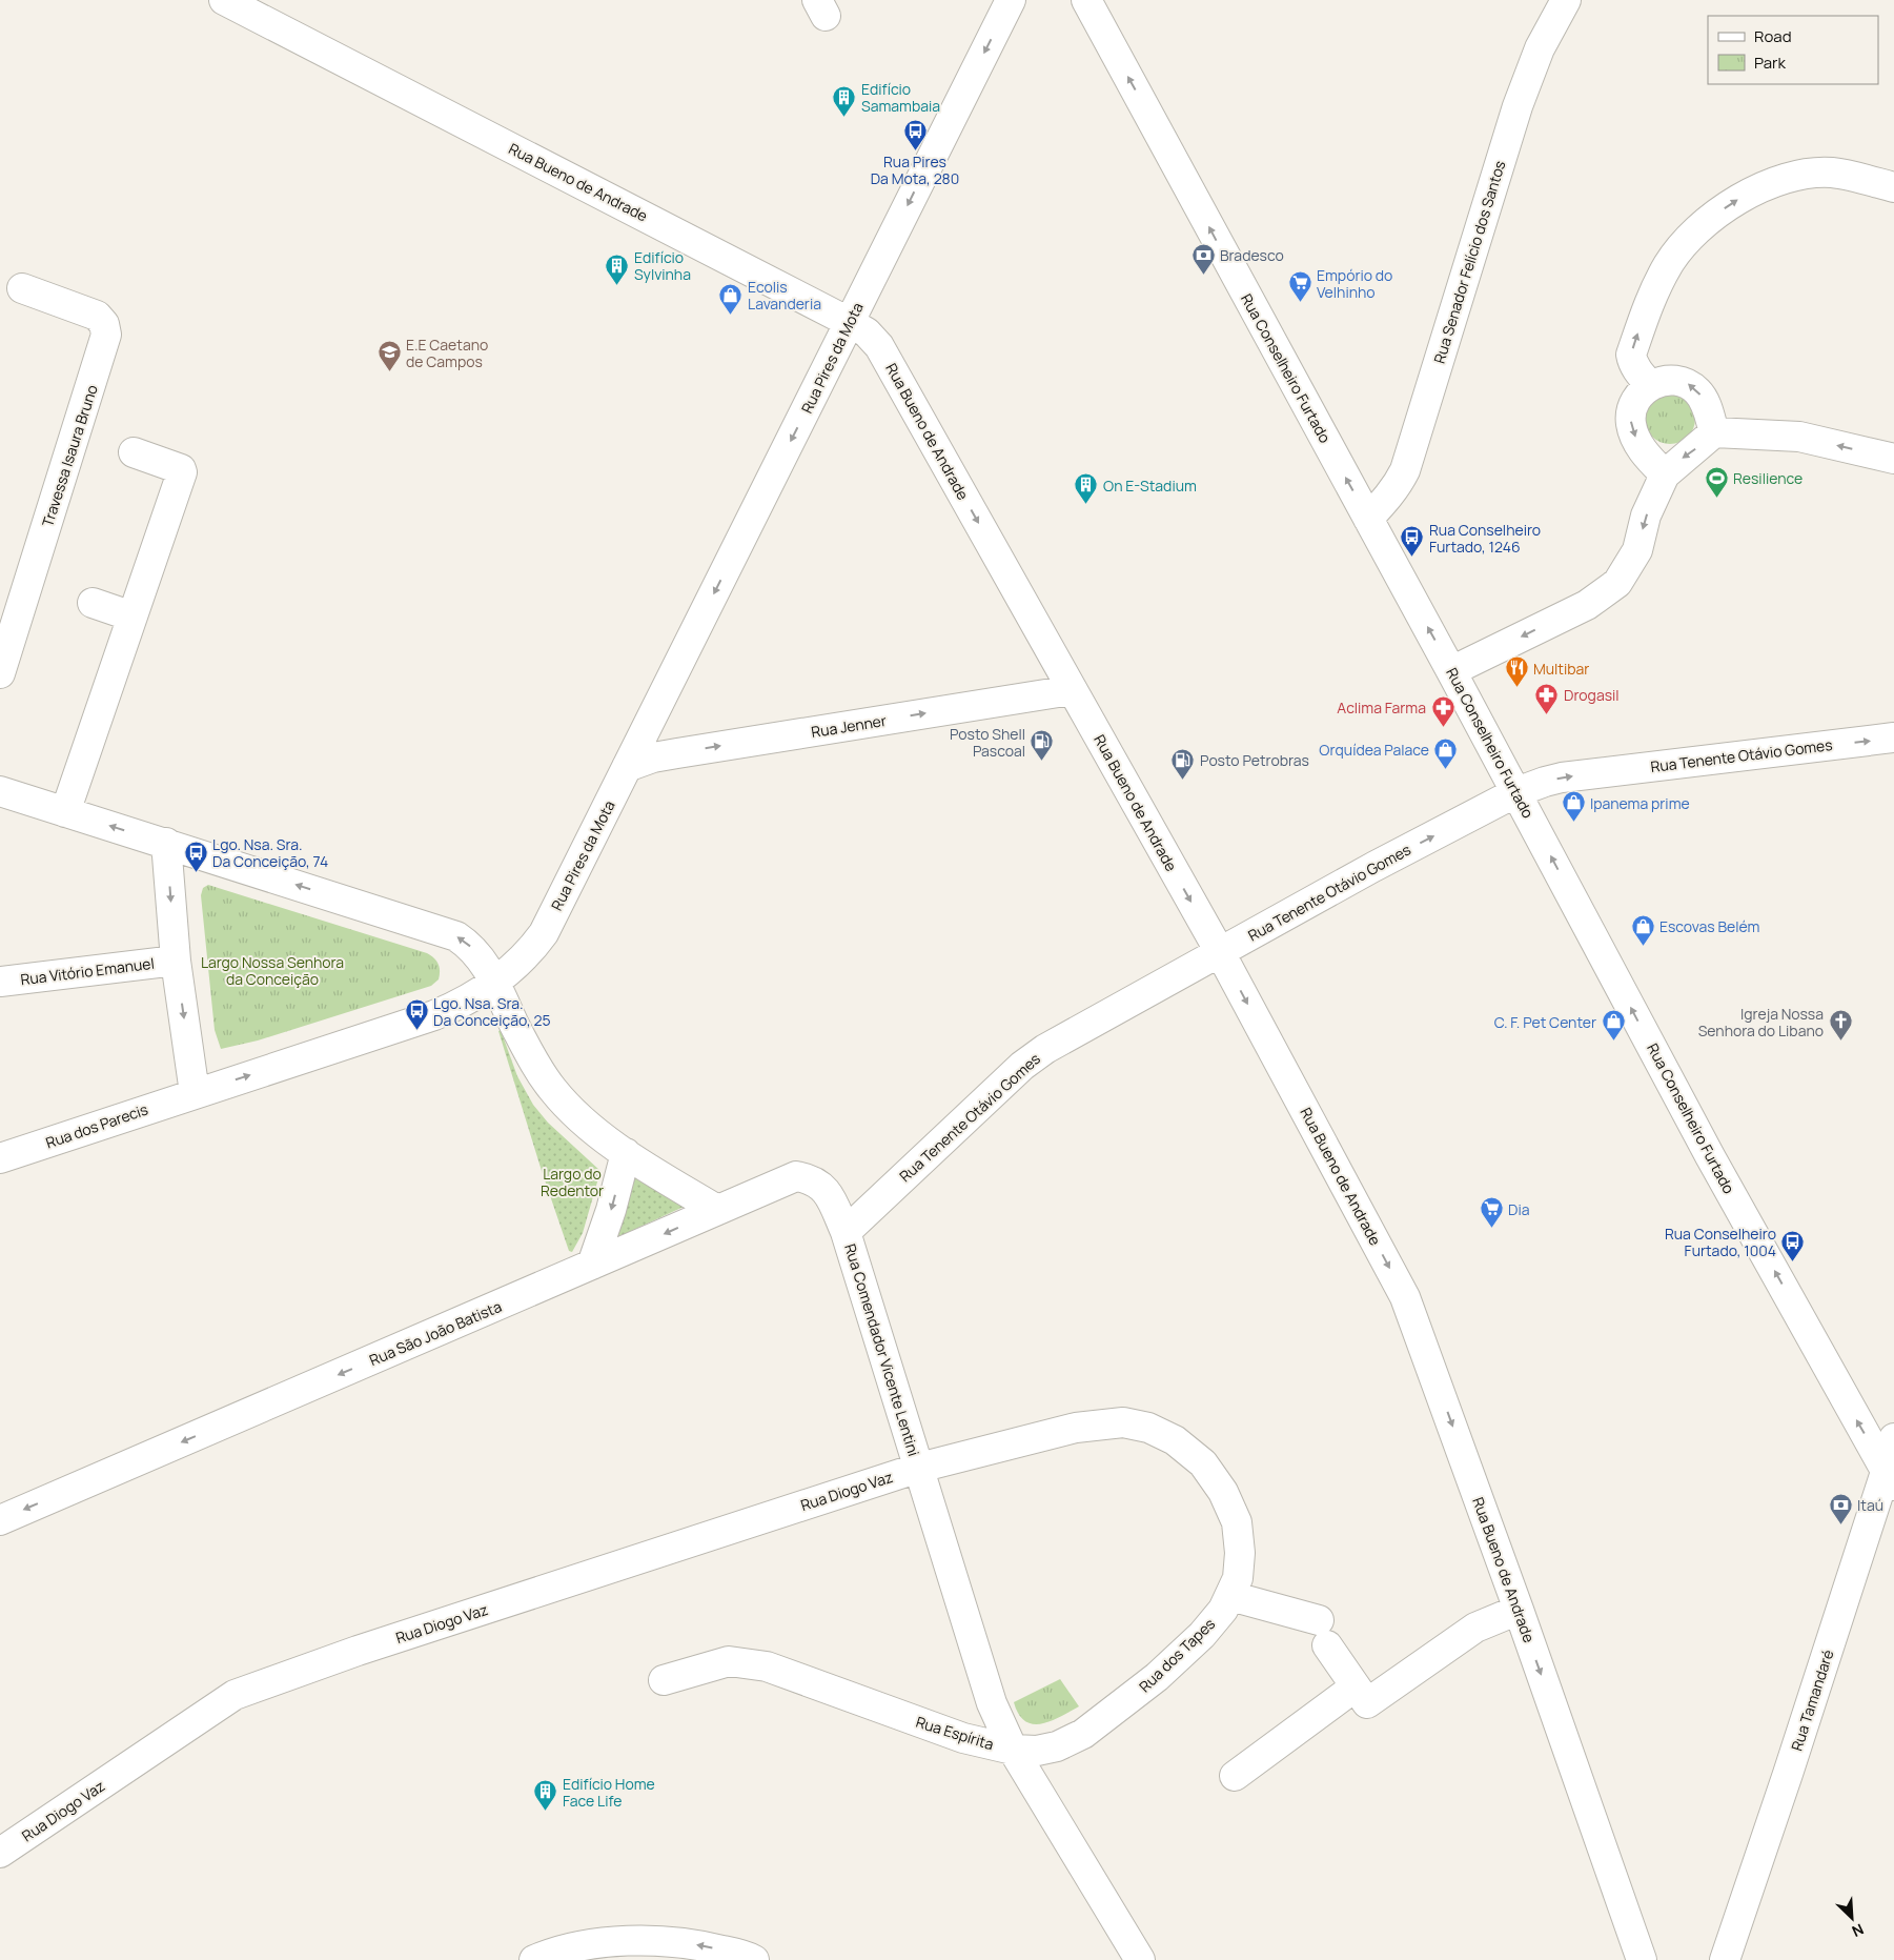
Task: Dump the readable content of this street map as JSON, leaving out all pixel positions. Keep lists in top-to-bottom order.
{
  "streets": {
    "street": [
      "Rua Bueno de Andrade",
      "Rua Senador Felício dos Santos",
      "Rua Pires da Mota",
      "Rua Conselheiro Furtado",
      "Travessa Isaura Bruno",
      "Rua Jenner",
      "Rua Tenente Otávio Gomes",
      "Rua Vitório Emanuel",
      "Rua dos Parecis",
      "Rua São João Batista",
      "Rua Comendador Vicente Lentini",
      "Rua Diogo Vaz",
      "Rua dos Tapes",
      "Rua Tamandaré",
      "Rua Espírita"
    ]
  },
  "crossings": [
    ["Rua Bueno de Andrade", "Rua Pires da Mota"],
    ["Rua Bueno de Andrade", "Rua Jenner"],
    ["Rua Bueno de Andrade", "Rua Tenente Otávio Gomes"],
    ["Rua Senador Felício dos Santos", "Rua Conselheiro Furtado"],
    ["Rua Pires da Mota", "Rua Jenner"],
    ["Rua Conselheiro Furtado", "Rua Tenente Otávio Gomes"],
    ["Rua Conselheiro Furtado", "Rua Tamandaré"],
    ["Rua Tenente Otávio Gomes", "Rua São João Batista"],
    ["Rua Tenente Otávio Gomes", "Rua Comendador Vicente Lentini"],
    ["Rua São João Batista", "Rua Comendador Vicente Lentini"],
    ["Rua Comendador Vicente Lentini", "Rua Diogo Vaz"],
    ["Rua Comendador Vicente Lentini", "Rua dos Tapes"],
    ["Rua Diogo Vaz", "Rua dos Tapes"],
    ["Rua dos Tapes", "Rua Espírita"]
  ],
  "one_way": [
    "Rua Bueno de Andrade",
    "Rua Pires da Mota",
    "Rua Conselheiro Furtado",
    "Rua Jenner",
    "Rua Tenente Otávio Gomes",
    "Rua São João Batista"
  ],
  "parks": ["Largo Nossa Senhora da Conceição", "Largo do Redentor"],
  "places": {
    "building": [
      "Edifício Samambaia",
      "Edifício Sylvinha",
      "On E-Stadium",
      "Edifício Home Face Life"
    ],
    "bus stop": [
      "Rua Pires Da Mota, 280",
      "Rua Conselheiro Furtado, 1246",
      "Lgo. Nsa. Sra. Da Conceição, 74",
      "Lgo. Nsa. Sra. Da Conceição, 25",
      "Rua Conselheiro Furtado, 1004"
    ],
    "bank": ["Bradesco", "Itaú"],
    "supermarket": ["Empório do Velhinho", "Dia"],
    "shop": [
      "Ecolis Lavanderia",
      "Orquídea Palace",
      "Ipanema prime",
      "Escovas Belém",
      "C. F. Pet Center"
    ],
    "school or university": ["E.E Caetano de Campos"],
    "sports": ["Resilience"],
    "restaurant": ["Multibar"],
    "pharmacy": ["Drogasil", "Aclima Farma"],
    "fuel station": ["Posto Shell Pascoal", "Posto Petrobras"],
    "church": ["Igreja Nossa Senhora do Libano"]
  },
  "legend": ["Road", "Park"],
  "north": "bottom right"
}
